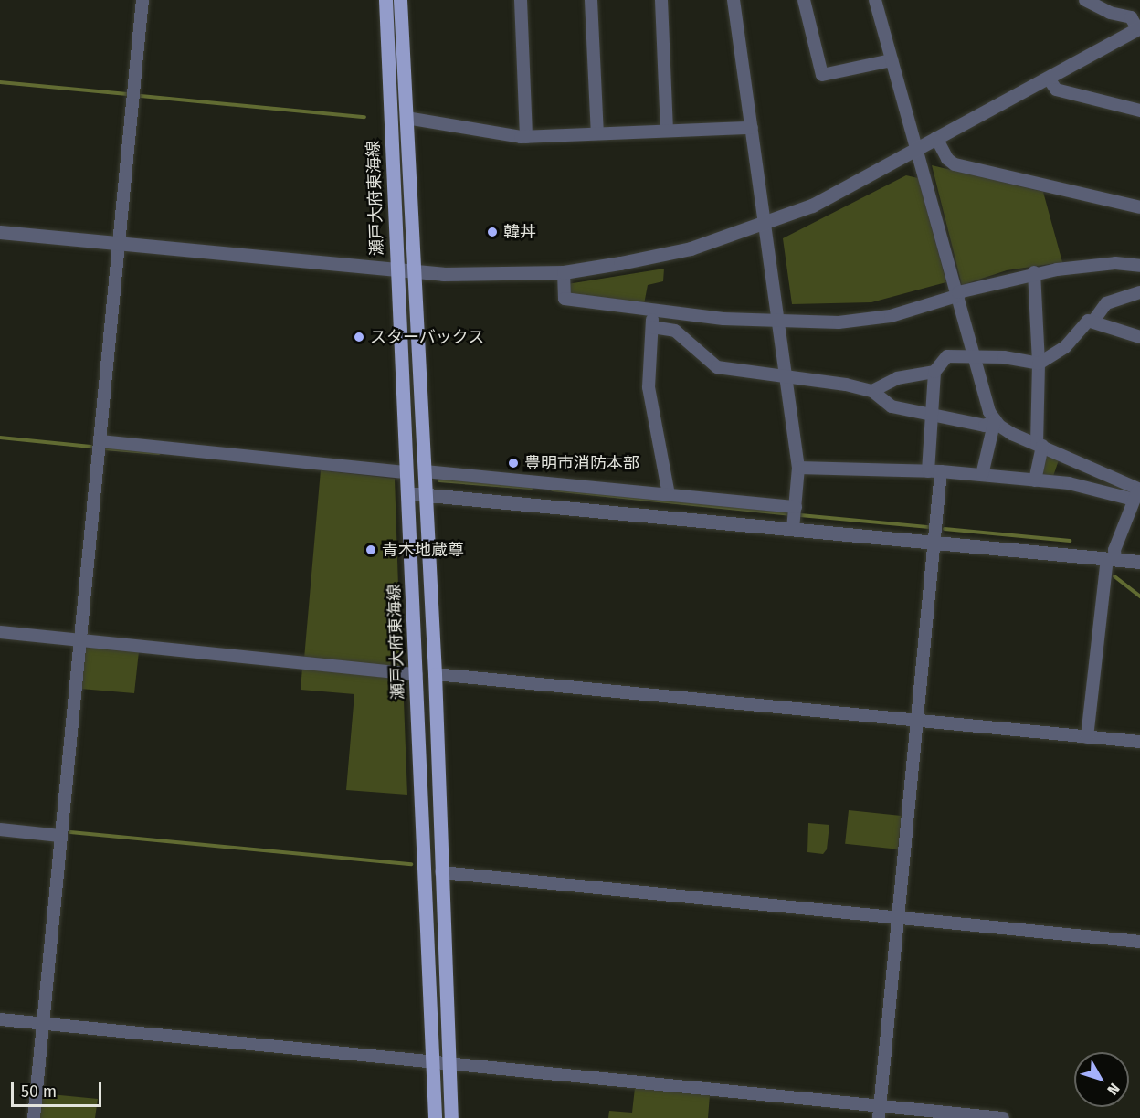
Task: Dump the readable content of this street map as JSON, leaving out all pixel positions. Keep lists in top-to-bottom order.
{
  "streets": {
    "main road": ["瀬戸大府東海線"]
  },
  "places": [
    "韓丼",
    "スターバックス",
    "豊明市消防本部",
    "青木地蔵尊"
  ],
  "scale_bar": "50 m",
  "north": "bottom right"
}
